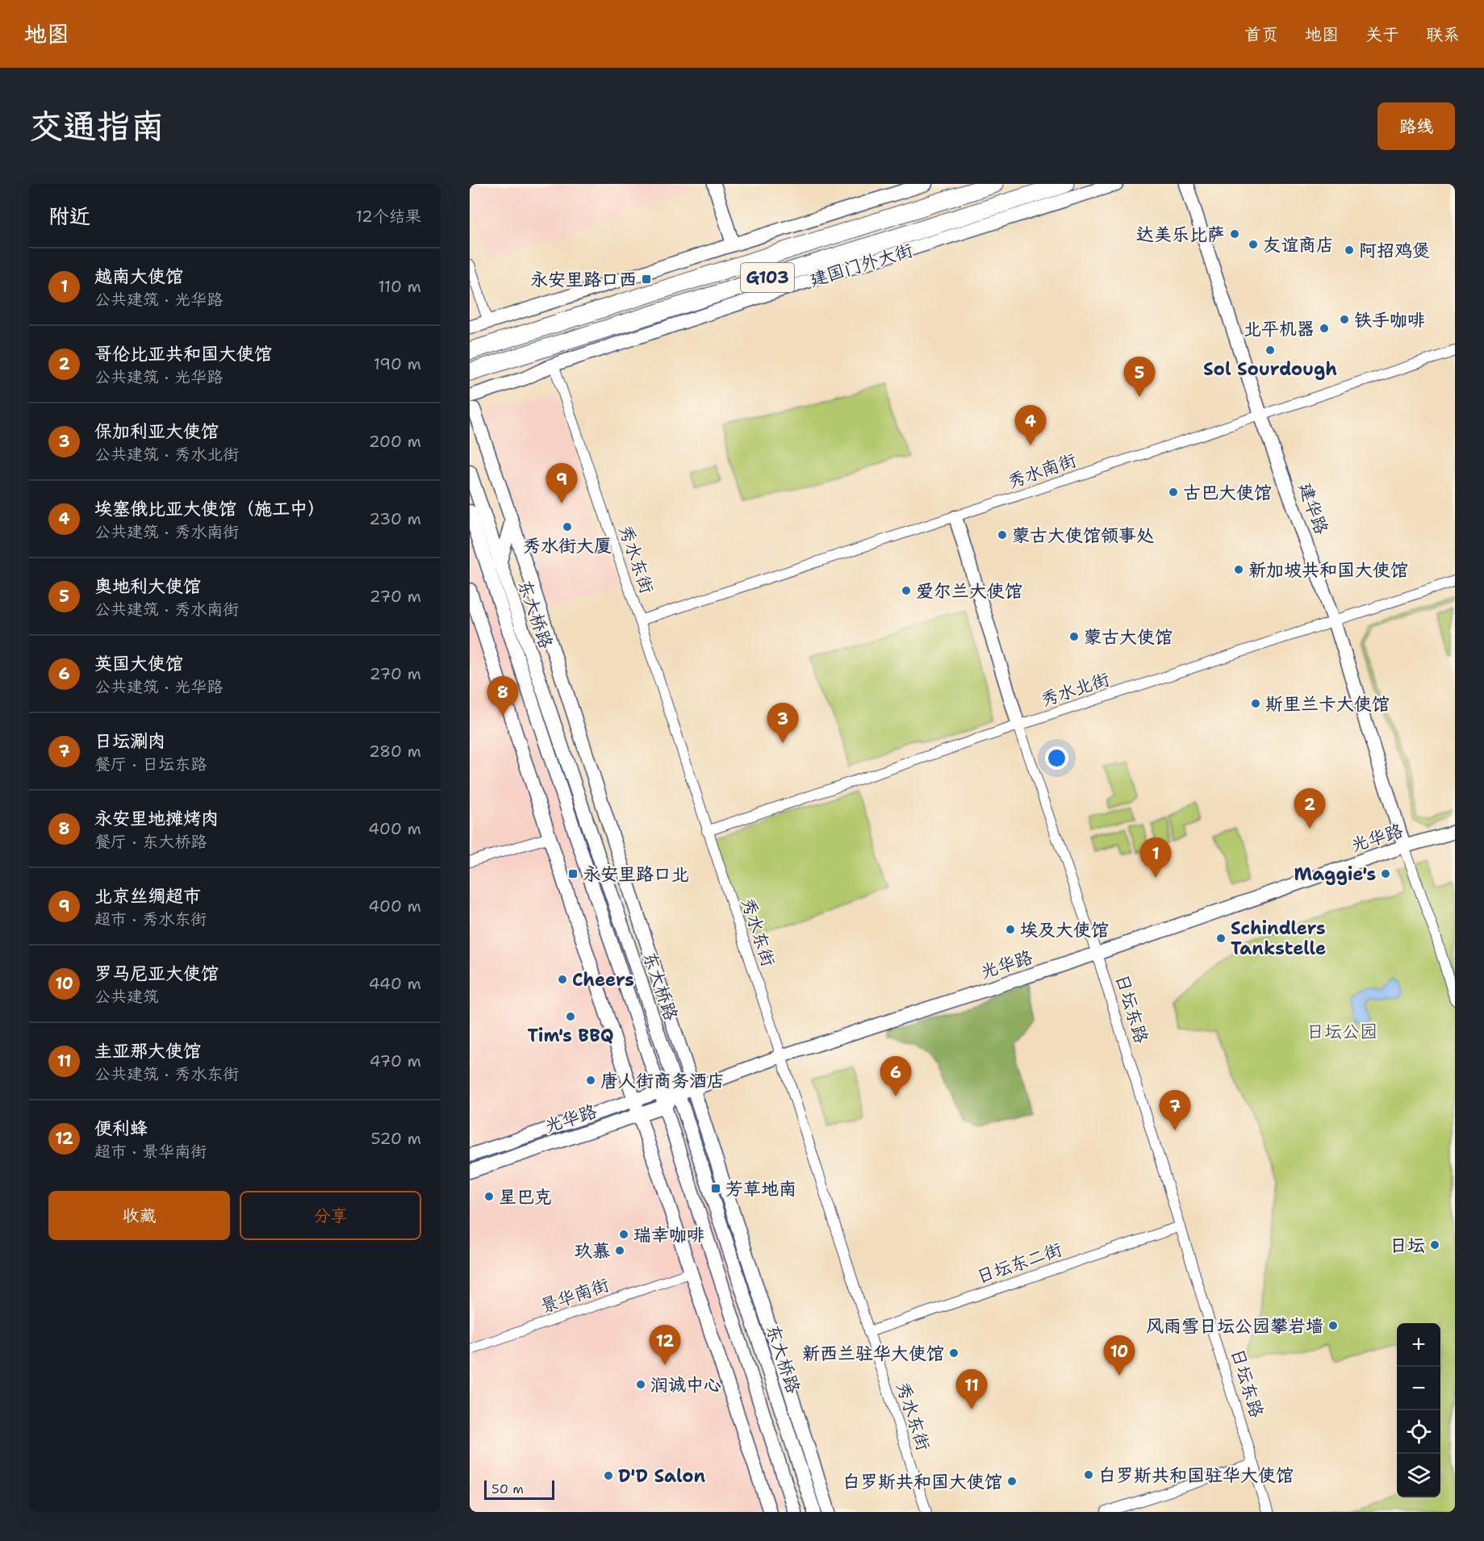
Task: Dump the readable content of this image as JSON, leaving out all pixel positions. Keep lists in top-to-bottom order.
{
  "streets": {
    "highway": ["建国门外大街", "G103"],
    "street": [
      "秀水南街",
      "建华路",
      "秀水东街",
      "东大桥路",
      "秀水北街",
      "光华路",
      "日坛东路",
      "日坛东二街",
      "景华南街"
    ]
  },
  "crossings": [
    ["建国门外大街", "秀水东街"],
    ["秀水南街", "建华路"],
    ["秀水南街", "秀水东街"],
    ["秀水南街", "日坛东路"],
    ["建华路", "秀水北街"],
    ["建华路", "光华路"],
    ["秀水东街", "秀水北街"],
    ["秀水东街", "光华路"],
    ["秀水东街", "日坛东二街"],
    ["东大桥路", "光华路"],
    ["秀水北街", "日坛东路"],
    ["光华路", "日坛东路"],
    ["日坛东路", "日坛东二街"]
  ],
  "parks": ["日坛公园"],
  "places": {
    "other": [
      "达美乐比萨",
      "友谊商店",
      "阿招鸡煲",
      "铁手咖啡",
      "北平机器",
      "Sol Sourdough",
      "古巴大使馆",
      "秀水街大厦",
      "蒙古大使馆领事处",
      "新加坡共和国大使馆",
      "爱尔兰大使馆",
      "蒙古大使馆",
      "斯里兰卡大使馆",
      "Maggie's",
      "埃及大使馆",
      "Schindlers Tankstelle",
      "Cheers",
      "Tim's BBQ",
      "唐人街商务酒店",
      "星巴克",
      "瑞幸咖啡",
      "日坛",
      "玖慕",
      "风雨雪日坛公园攀岩墙",
      "新西兰驻华大使馆",
      "润诚中心",
      "白罗斯共和国驻华大使馆",
      "D'D Salon",
      "白罗斯共和国大使馆"
    ],
    "transit": ["永安里路口西", "永安里路口北", "芳草地南"]
  },
  "scale_bar": "50 m",
  "page": {
    "header": "地图",
    "nav": [
      "首页",
      "地图",
      "关于",
      "联系"
    ],
    "buttons": [
      "路线",
      ["收藏", "分享"]
    ],
    "title": "交通指南",
    "heading": ["附近", "12个结果"],
    "list": [
      {
        "mark": "1",
        "name": "越南大使馆",
        "note": "公共建筑 · 光华路",
        "value": "110 m"
      },
      {
        "mark": "2",
        "name": "哥伦比亚共和国大使馆",
        "note": "公共建筑 · 光华路",
        "value": "190 m"
      },
      {
        "mark": "3",
        "name": "保加利亚大使馆",
        "note": "公共建筑 · 秀水北街",
        "value": "200 m"
      },
      {
        "mark": "4",
        "name": "埃塞俄比亚大使馆（施工中）",
        "note": "公共建筑 · 秀水南街",
        "value": "230 m"
      },
      {
        "mark": "5",
        "name": "奥地利大使馆",
        "note": "公共建筑 · 秀水南街",
        "value": "270 m"
      },
      {
        "mark": "6",
        "name": "英国大使馆",
        "note": "公共建筑 · 光华路",
        "value": "270 m"
      },
      {
        "mark": "7",
        "name": "日坛涮肉",
        "note": "餐厅 · 日坛东路",
        "value": "280 m"
      },
      {
        "mark": "8",
        "name": "永安里地摊烤肉",
        "note": "餐厅 · 东大桥路",
        "value": "400 m"
      },
      {
        "mark": "9",
        "name": "北京丝绸超市",
        "note": "超市 · 秀水东街",
        "value": "400 m"
      },
      {
        "mark": "10",
        "name": "罗马尼亚大使馆",
        "note": "公共建筑",
        "value": "440 m"
      },
      {
        "mark": "11",
        "name": "圭亚那大使馆",
        "note": "公共建筑 · 秀水东街",
        "value": "470 m"
      },
      {
        "mark": "12",
        "name": "便利蜂",
        "note": "超市 · 景华南街",
        "value": "520 m"
      }
    ],
    "pins": [
      "5",
      "4",
      "9",
      "8",
      "3",
      "2",
      "1",
      "6",
      "7",
      "12",
      "10",
      "11"
    ],
    "map_buttons": ["+", "−"],
    "scale": "50 m"
  }
}
